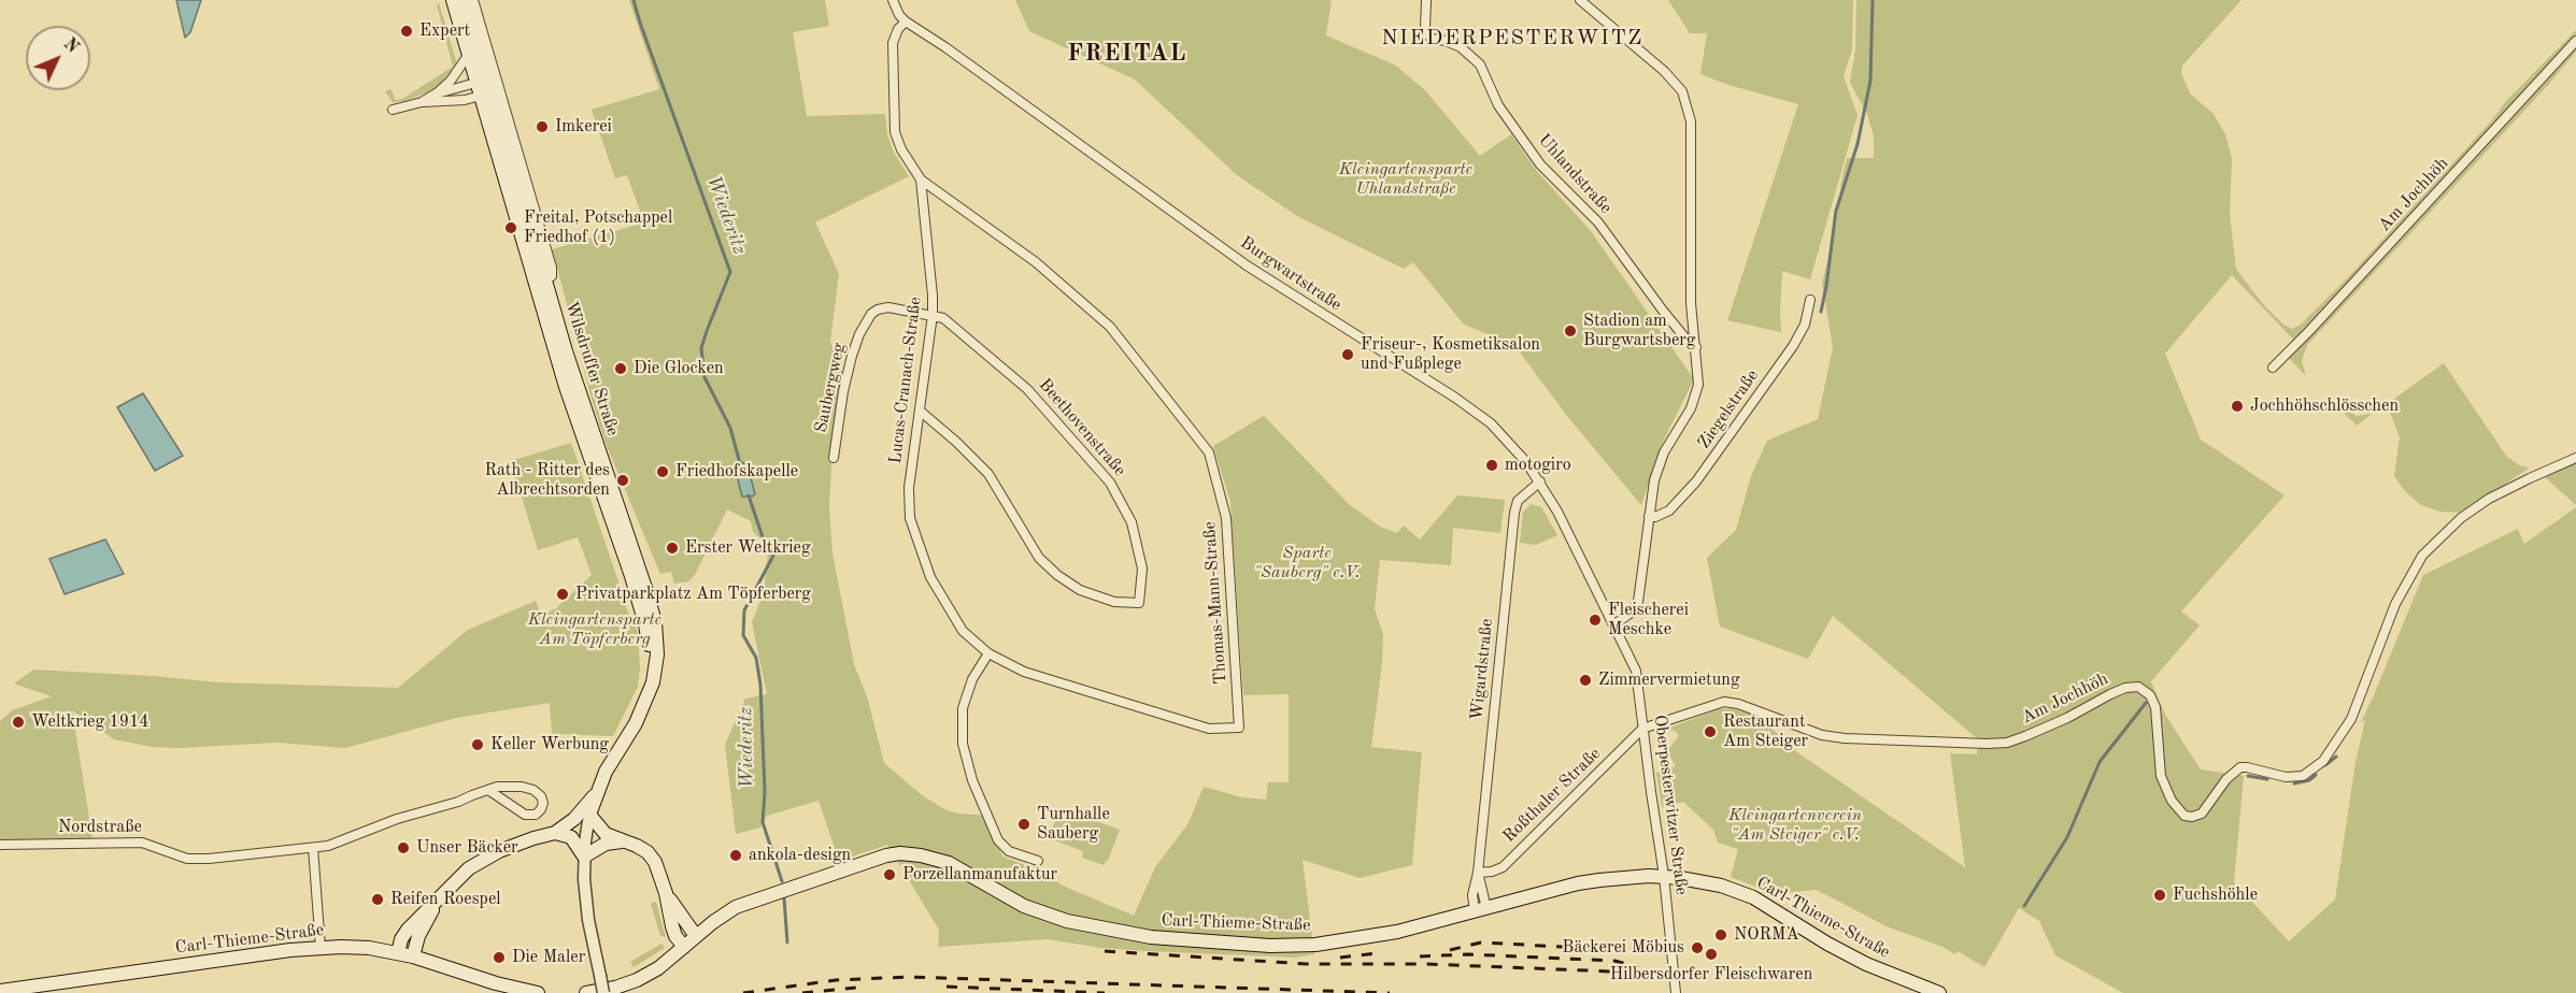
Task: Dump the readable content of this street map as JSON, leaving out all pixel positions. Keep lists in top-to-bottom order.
{
  "streets": {
    "main road": ["Wilsdruffer Straße", "Carl-Thieme-Straße"],
    "street": [
      "Uhlandstraße",
      "Am Jochhöh",
      "Burgwartstraße",
      "Lucas-Cranach-Straße",
      "Saubergweg",
      "Ziegelstraße",
      "Beethovenstraße",
      "Thomas-Mann-Straße",
      "Wigardstraße",
      "Roßthaler Straße",
      "Oberpesterwitzer Straße",
      "Nordstraße"
    ]
  },
  "crossings": [
    ["Am Jochhöh", "Roßthaler Straße"],
    ["Am Jochhöh", "Oberpesterwitzer Straße"],
    ["Burgwartstraße", "Lucas-Cranach-Straße"],
    ["Burgwartstraße", "Wigardstraße"],
    ["Burgwartstraße", "Oberpesterwitzer Straße"],
    ["Wilsdruffer Straße", "Carl-Thieme-Straße"],
    ["Lucas-Cranach-Straße", "Saubergweg"],
    ["Lucas-Cranach-Straße", "Beethovenstraße"],
    ["Lucas-Cranach-Straße", "Thomas-Mann-Straße"],
    ["Saubergweg", "Beethovenstraße"],
    ["Wigardstraße", "Roßthaler Straße"],
    ["Wigardstraße", "Carl-Thieme-Straße"],
    ["Roßthaler Straße", "Oberpesterwitzer Straße"],
    ["Oberpesterwitzer Straße", "Carl-Thieme-Straße"]
  ],
  "districts": ["NIEDERPESTERWITZ", "FREITAL"],
  "water": ["Wiederitz"],
  "parks": [
    "Kleingartensparte Uhlandstraße",
    "Sparte \"Sauberg\" e.V.",
    "Kleingartensparte Am Töpferberg",
    "Kleingartenverein \"Am Steiger\" e.V."
  ],
  "places": [
    "Expert",
    "Imkerei",
    "Freital, Potschappel Friedhof (1)",
    "Stadion am Burgwartsberg",
    "Friseur-, Kosmetiksalon und Fußplege",
    "Die Glocken",
    "Jochhöhschlösschen",
    "motogiro",
    "Friedhofskapelle",
    "Rath - Ritter des Albrechtsorden",
    "Erster Weltkrieg",
    "Privatparkplatz Am Töpferberg",
    "Fleischerei Meschke",
    "Zimmervermietung",
    "Weltkrieg 1914",
    "Restaurant Am Steiger",
    "Keller Werbung",
    "Turnhalle Sauberg",
    "Unser Bäcker",
    "ankola-design",
    "Porzellanmanufaktur",
    "Fuchshöhle",
    "Reifen Roespel",
    "NORMA",
    "Bäckerei Möbius",
    "Hilbersdorfer Fleischwaren",
    "Die Maler"
  ],
  "north": "top right"
}
